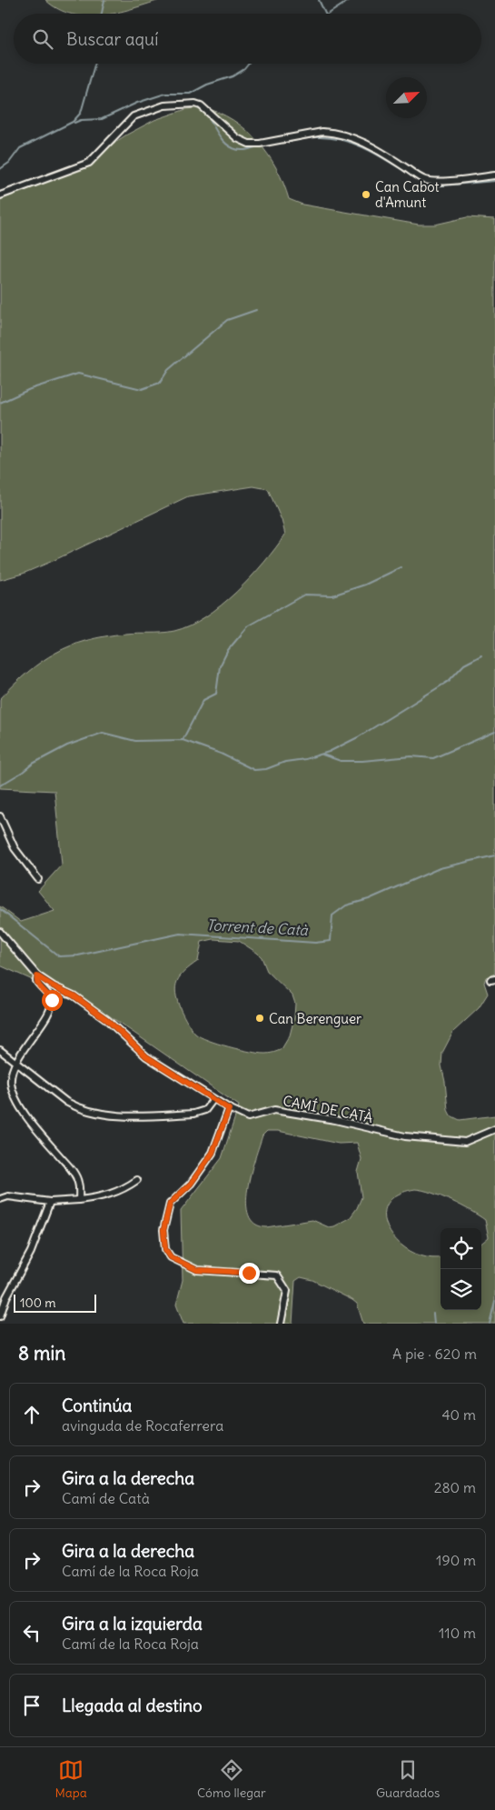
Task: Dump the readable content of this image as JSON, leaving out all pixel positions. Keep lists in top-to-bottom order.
{
  "streets": {
    "street": ["CAMÍ DE CATÀ"]
  },
  "water": ["Torrent de Catà"],
  "places": ["Can Cabot d'Amunt", "Can Berenguer"],
  "scale_bar": "100 m",
  "north": "top right",
  "page": {
    "search": "Buscar aquí",
    "scale": "100 m",
    "heading": ["8 min", "A pie · 620 m"],
    "list": [
      ["Continúa", "avinguda de Rocaferrera", "40 m"],
      ["Gira a la derecha", "Camí de Catà", "280 m"],
      ["Gira a la derecha", "Camí de la Roca Roja", "190 m"],
      ["Gira a la izquierda", "Camí de la Roca Roja", "110 m"],
      "Llegada al destino"
    ],
    "nav": ["Mapa", "Cómo llegar", "Guardados"]
  }
}
